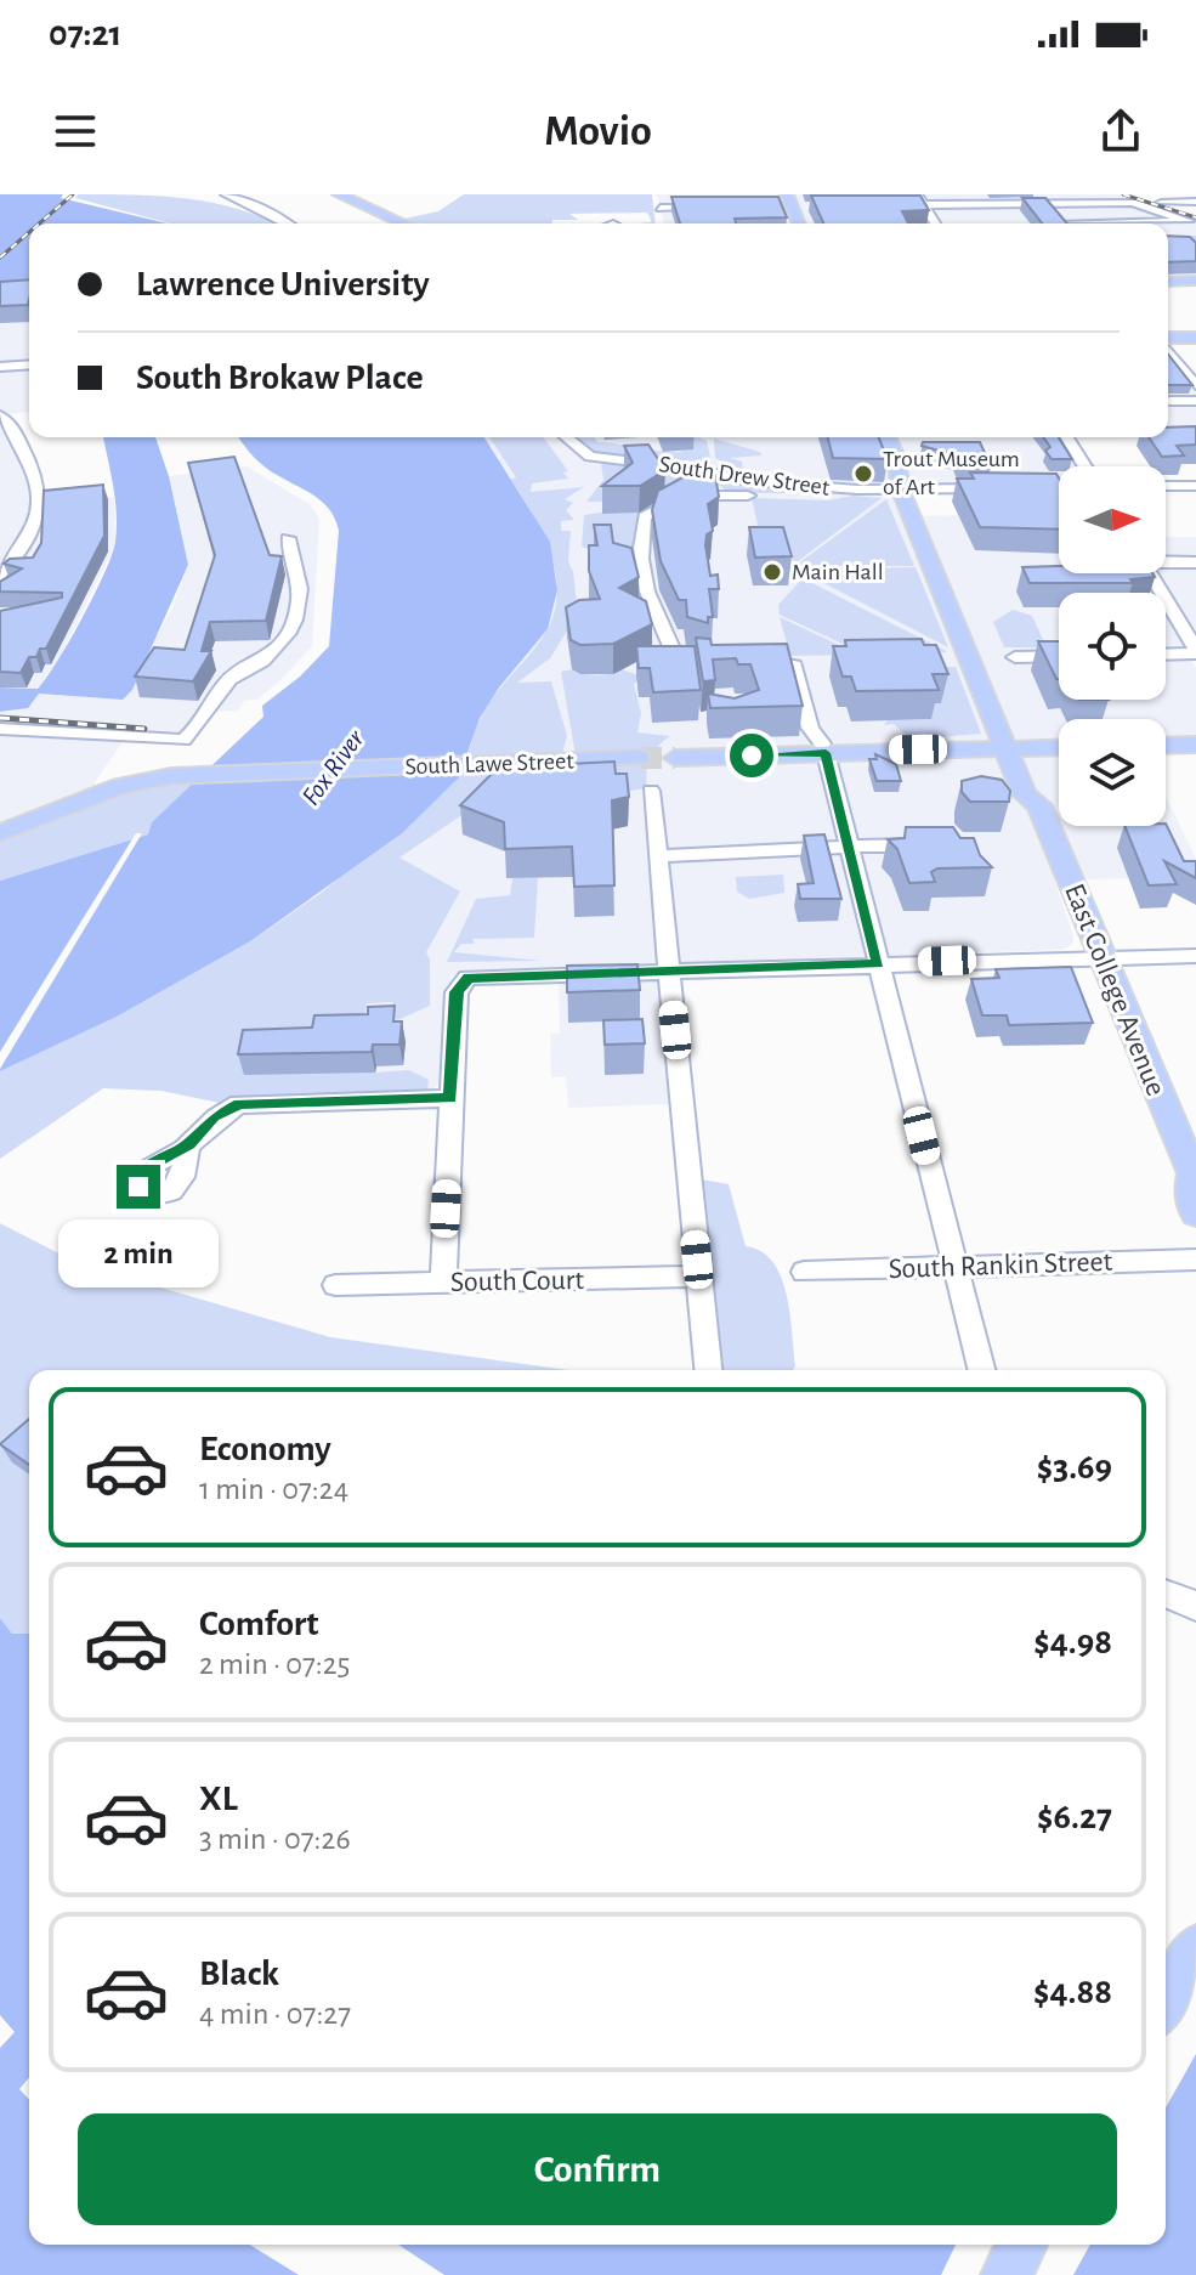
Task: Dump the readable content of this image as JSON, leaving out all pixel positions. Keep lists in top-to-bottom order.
{
  "streets": {
    "main road": ["South Lawe Street", "East College Avenue"],
    "street": ["South Drew Street", "South Rankin Street", "South Court"]
  },
  "crossings": [
    ["South Drew Street", "East College Avenue"]
  ],
  "water": ["Fox River"],
  "places": ["Trout Museum of Art", "Main Hall"],
  "north": "right",
  "page": {
    "status": "07:21",
    "header": "Movio",
    "banner": ["Lawrence University", "South Brokaw Place"],
    "bubble": "2 min",
    "list": [
      {
        "name": "Economy",
        "note": "1 min · 07:24",
        "value": "$3.69"
      },
      {
        "name": "Comfort",
        "note": "2 min · 07:25",
        "value": "$4.98"
      },
      {
        "name": "XL",
        "note": "3 min · 07:26",
        "value": "$6.27"
      },
      {
        "name": "Black",
        "note": "4 min · 07:27",
        "value": "$4.88"
      }
    ],
    "buttons": "Confirm"
  }
}
